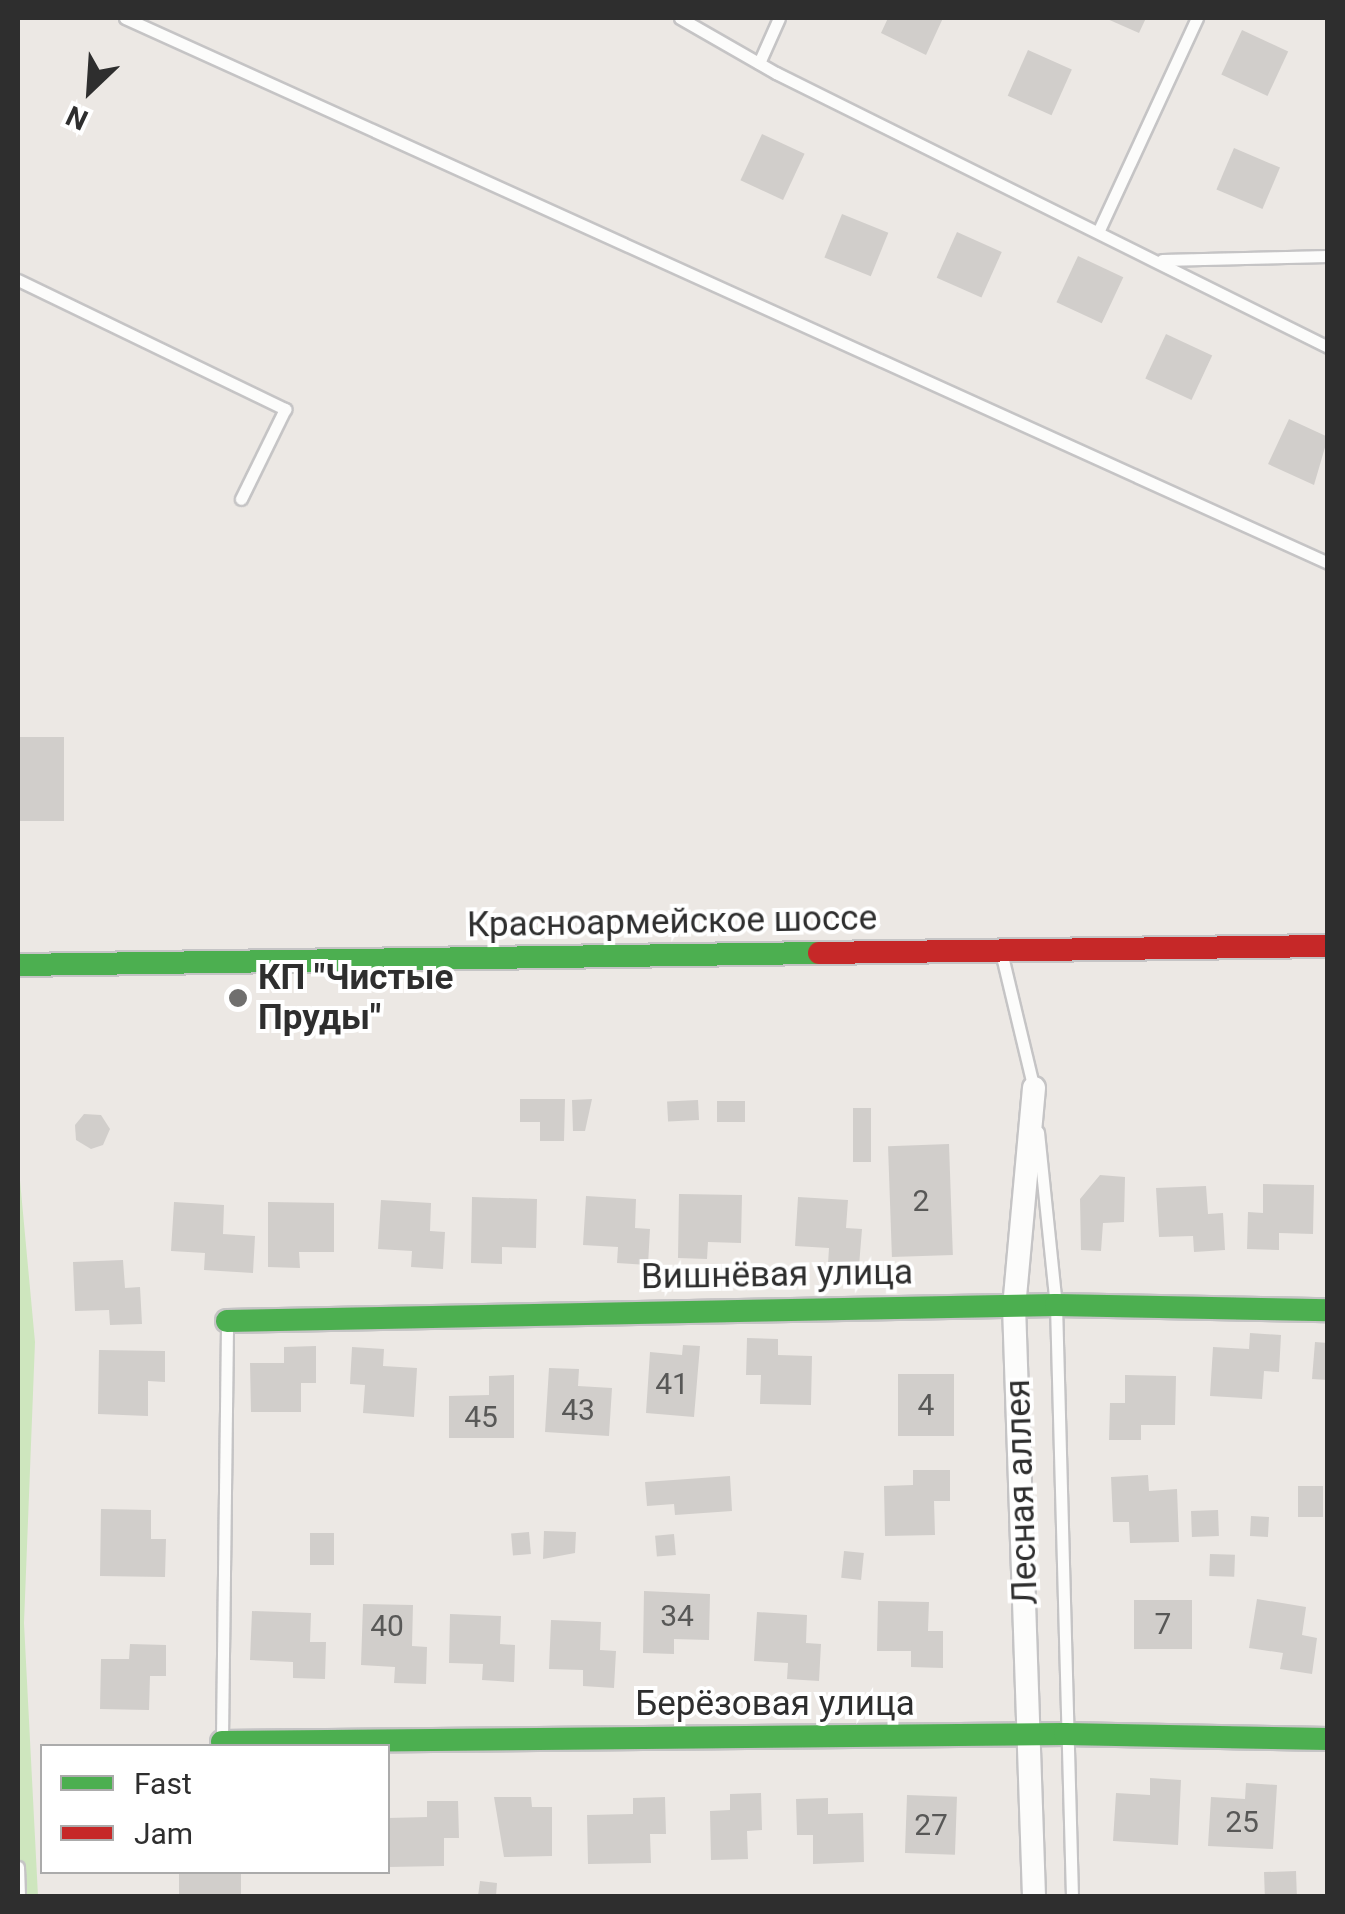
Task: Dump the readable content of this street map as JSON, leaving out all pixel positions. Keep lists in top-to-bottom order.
{
  "streets": {
    "street": [
      "Красноармейское шоссе",
      "Вишнёвая улица",
      "Лесная аллея",
      "Берёзовая улица"
    ]
  },
  "crossings": [
    ["Вишнёвая улица", "Лесная аллея"],
    ["Лесная аллея", "Берёзовая улица"]
  ],
  "places": ["КП \"Чистые Пруды\""],
  "house_numbers": [
    "2",
    "41",
    "4",
    "43",
    "45",
    "34",
    "7",
    "40",
    "25",
    "27"
  ],
  "legend": ["Fast", "Jam"],
  "north": "bottom left"
}
